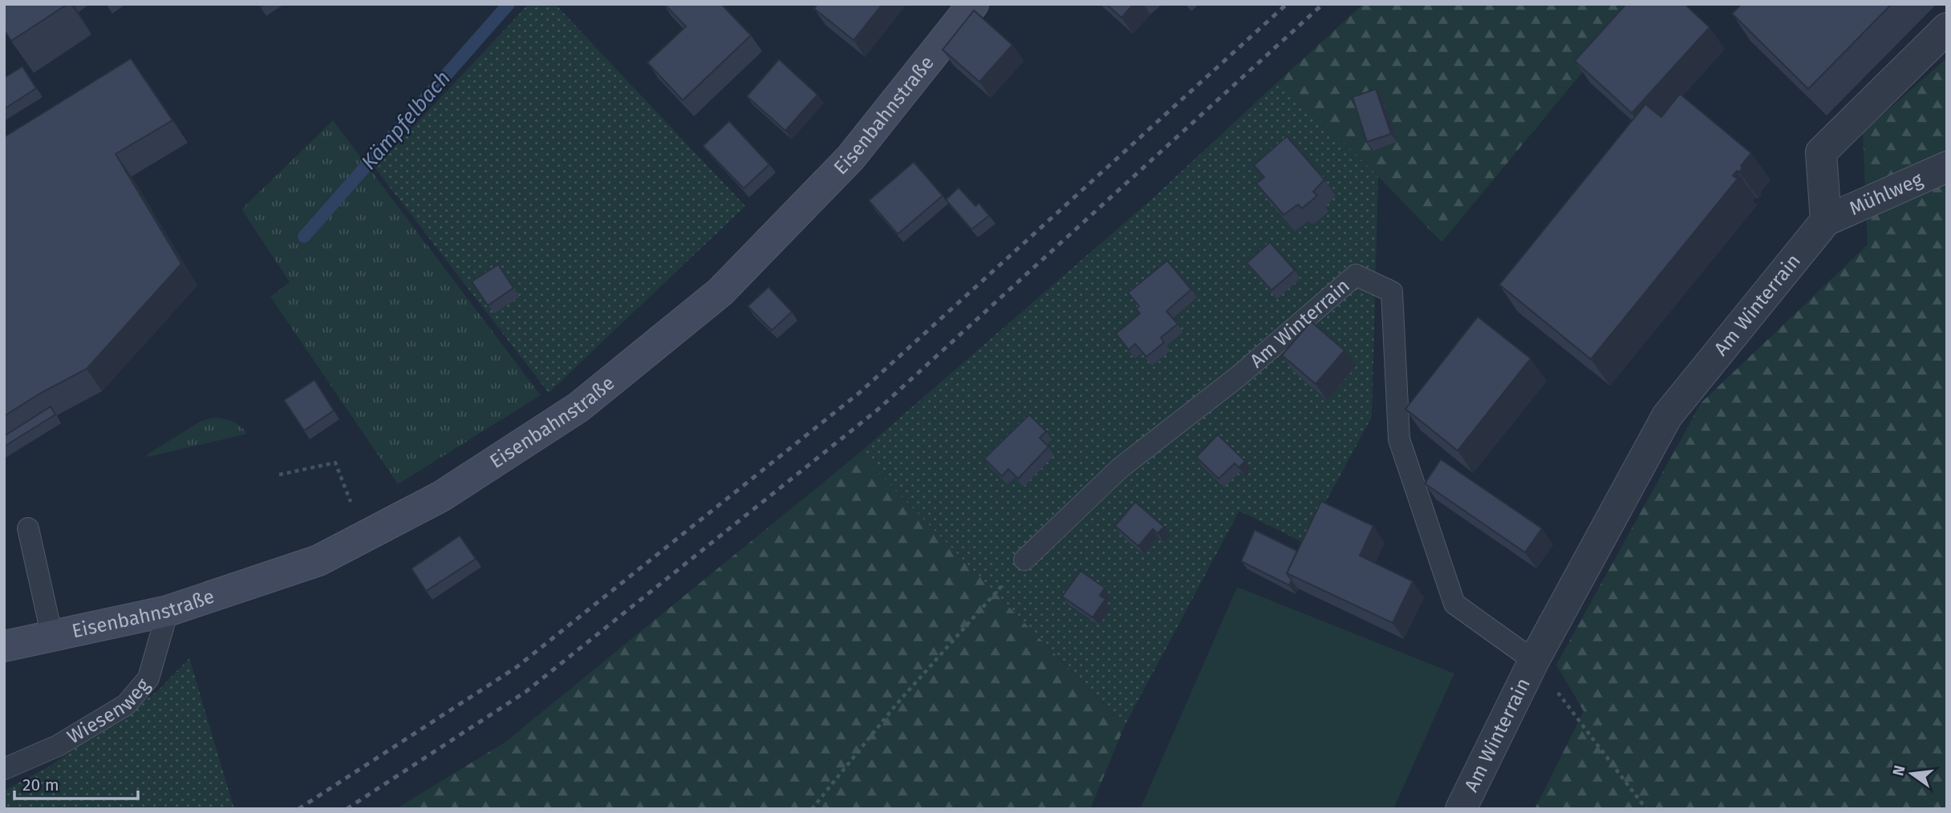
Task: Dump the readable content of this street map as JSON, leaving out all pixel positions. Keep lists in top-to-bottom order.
{
  "streets": {
    "main road": ["Eisenbahnstraße"],
    "street": ["Mühlweg", "Am Winterrain"],
    "lane": ["Wiesenweg"]
  },
  "crossings": [
    ["Eisenbahnstraße", "Wiesenweg"],
    ["Mühlweg", "Am Winterrain"]
  ],
  "water": ["Kämpfelbach"],
  "scale_bar": "20 m",
  "north": "left"
}
